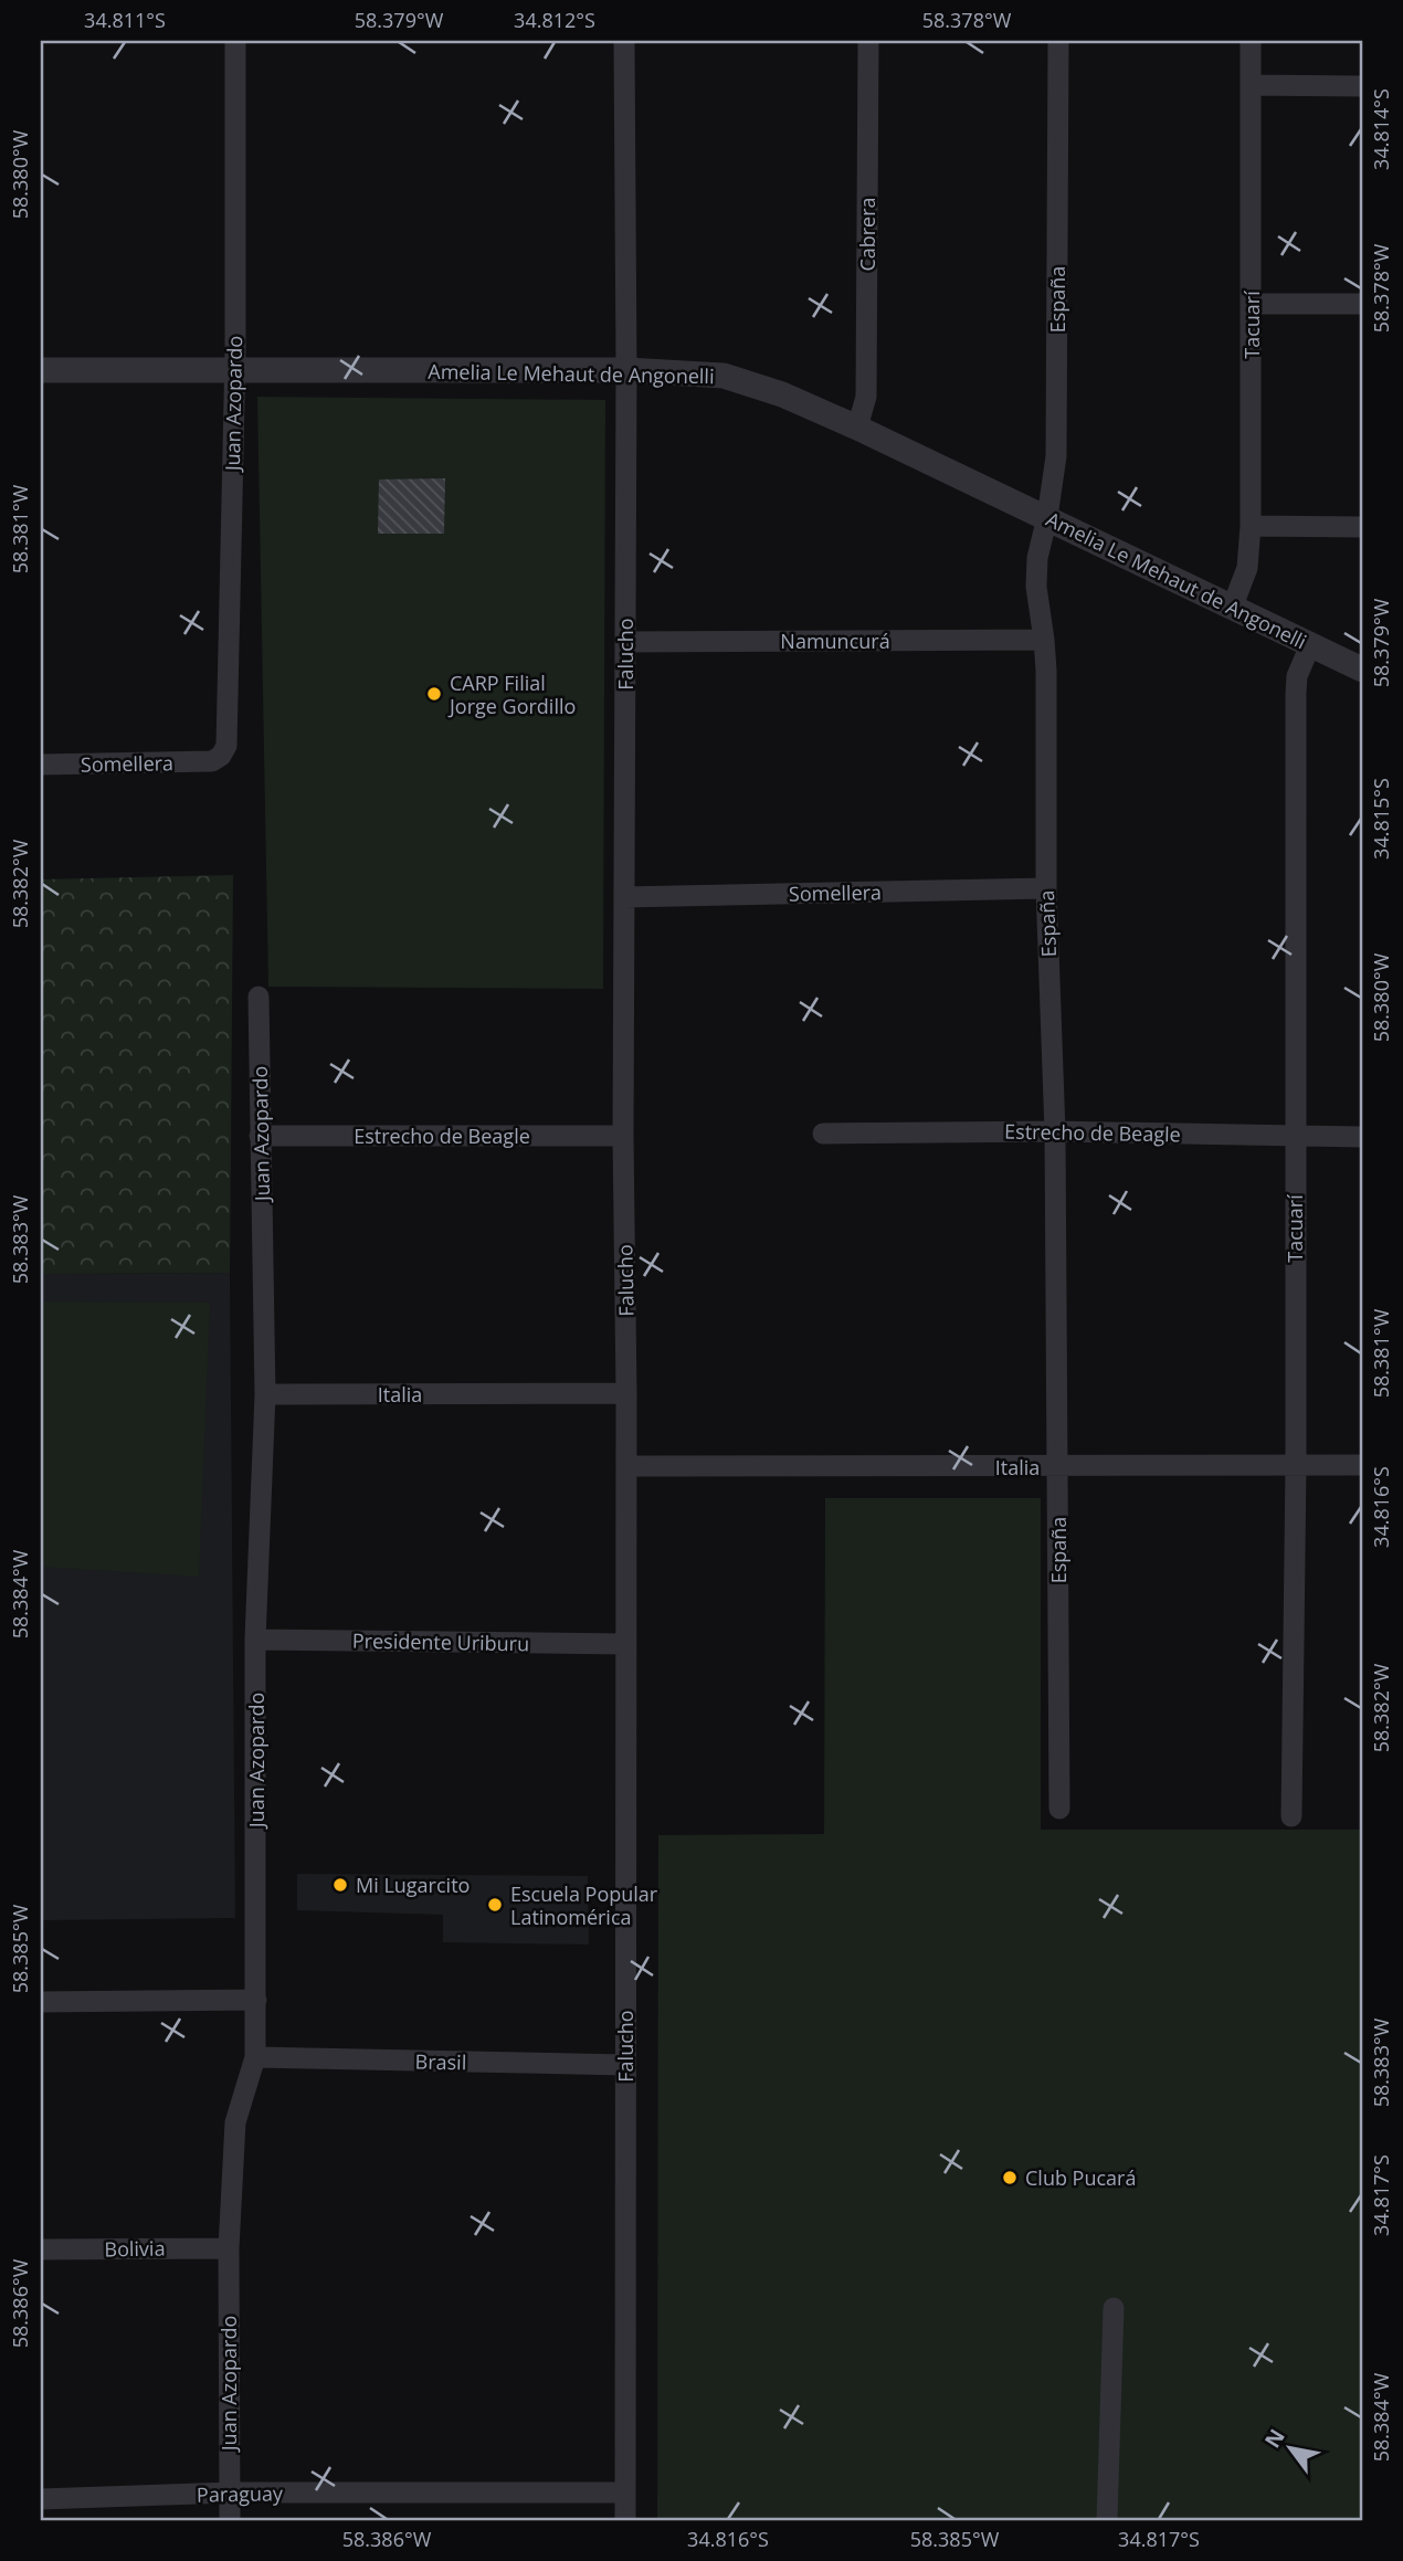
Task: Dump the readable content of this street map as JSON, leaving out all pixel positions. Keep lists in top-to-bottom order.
{
  "streets": {
    "street": [
      "Cabrera",
      "España",
      "Tacuarí",
      "Amelia Le Mehaut de Angonelli",
      "Juan Azopardo",
      "Namuncurá",
      "Falucho",
      "Somellera",
      "Estrecho de Beagle",
      "Italia",
      "Presidente Uriburu",
      "Brasil",
      "Bolivia",
      "Paraguay"
    ]
  },
  "crossings": [
    ["Cabrera", "Amelia Le Mehaut de Angonelli"],
    ["España", "Amelia Le Mehaut de Angonelli"],
    ["España", "Namuncurá"],
    ["España", "Somellera"],
    ["España", "Estrecho de Beagle"],
    ["España", "Italia"],
    ["Tacuarí", "Amelia Le Mehaut de Angonelli"],
    ["Tacuarí", "Estrecho de Beagle"],
    ["Tacuarí", "Italia"],
    ["Amelia Le Mehaut de Angonelli", "Juan Azopardo"],
    ["Amelia Le Mehaut de Angonelli", "Falucho"],
    ["Juan Azopardo", "Somellera"],
    ["Juan Azopardo", "Estrecho de Beagle"],
    ["Juan Azopardo", "Italia"],
    ["Juan Azopardo", "Presidente Uriburu"],
    ["Juan Azopardo", "Brasil"],
    ["Juan Azopardo", "Bolivia"],
    ["Juan Azopardo", "Paraguay"],
    ["Namuncurá", "Falucho"],
    ["Falucho", "Somellera"],
    ["Falucho", "Estrecho de Beagle"],
    ["Falucho", "Italia"],
    ["Falucho", "Presidente Uriburu"],
    ["Falucho", "Brasil"],
    ["Falucho", "Paraguay"]
  ],
  "places": [
    "CARP Filial Jorge Gordillo",
    "Mi Lugarcito",
    "Escuela Popular Latinomérica",
    "Club Pucará"
  ],
  "north": "top left",
  "coordinates": [
    "34.811°S",
    "58.379°W",
    "34.812°S",
    "58.378°W",
    "34.814°S",
    "58.380°W",
    "58.381°W",
    "34.815°S",
    "58.382°W",
    "58.383°W",
    "34.816°S",
    "58.384°W",
    "58.385°W",
    "34.817°S",
    "58.386°W"
  ]
}
